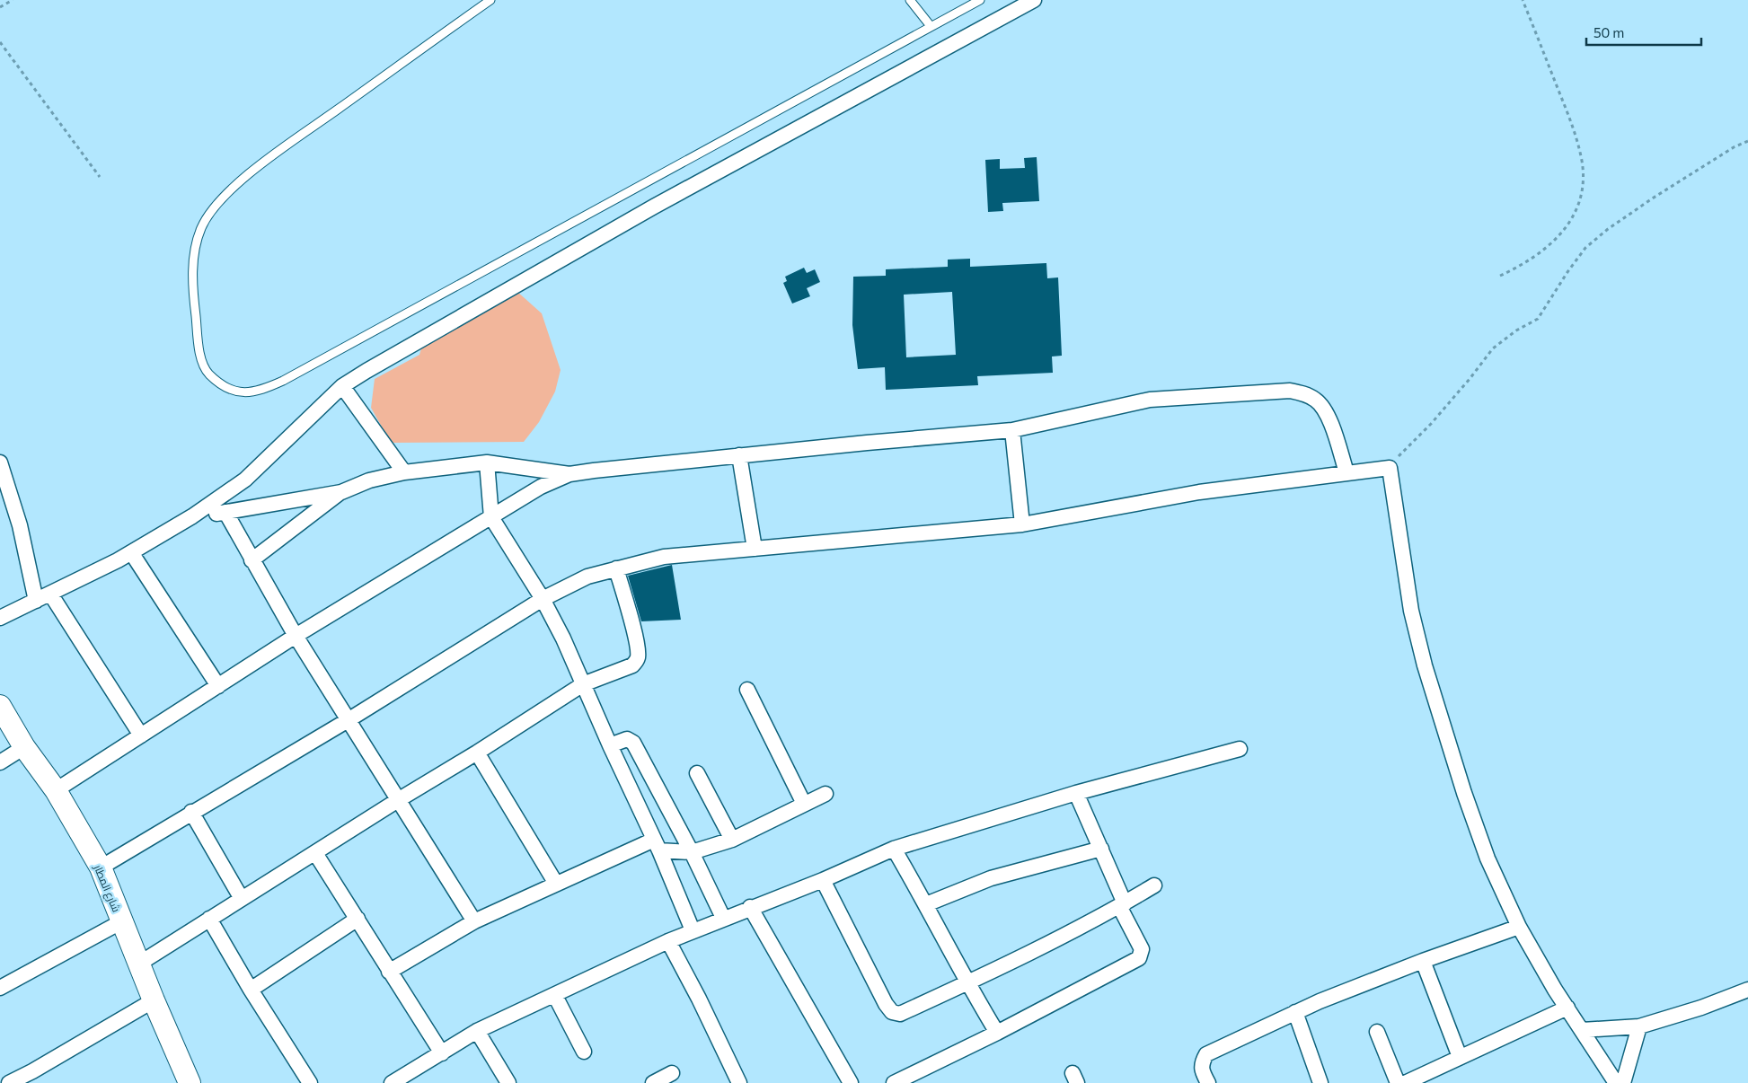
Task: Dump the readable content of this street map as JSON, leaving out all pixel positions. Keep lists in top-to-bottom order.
{
  "streets": {
    "street": ["شارع المطار"]
  },
  "scale_bar": "50 m"
}
